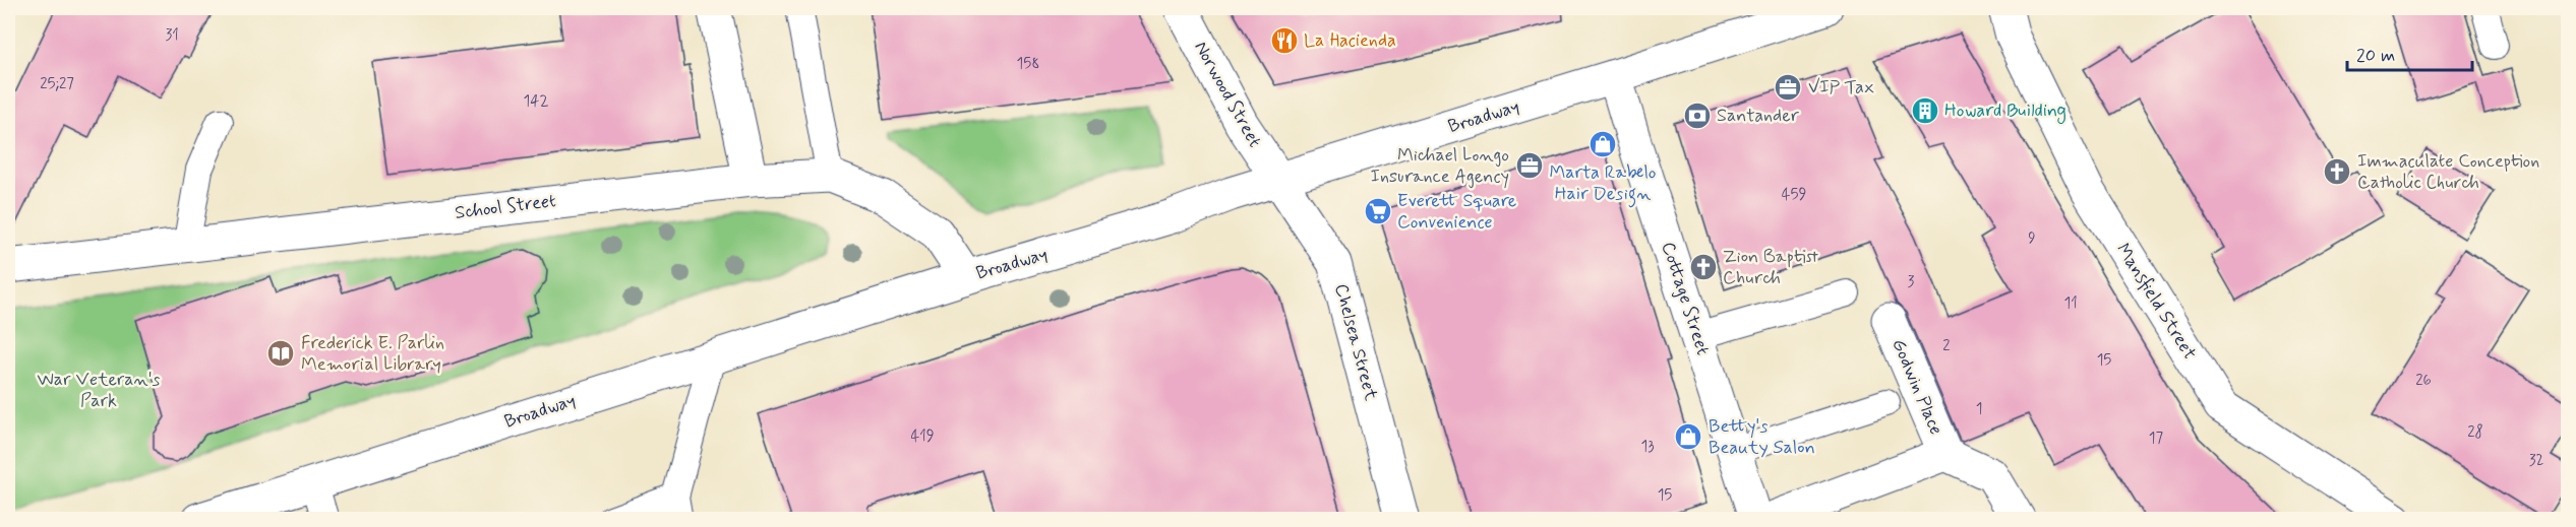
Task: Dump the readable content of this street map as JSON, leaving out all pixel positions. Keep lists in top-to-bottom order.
{
  "streets": {
    "main road": [
      "Norwood Street",
      "Broadway",
      "School Street",
      "Cottage Street",
      "Mansfield Street",
      "Chelsea Street",
      "Godwin Place"
    ]
  },
  "crossings": [
    ["Norwood Street", "Broadway"],
    ["Norwood Street", "Chelsea Street"],
    ["Broadway", "School Street"],
    ["Broadway", "Cottage Street"],
    ["Broadway", "Chelsea Street"]
  ],
  "parks": ["War Veteran's Park"],
  "places": {
    "restaurant": ["La Hacienda"],
    "office": ["VIP Tax", "Michael Longo Insurance Agency"],
    "building": ["Howard Building"],
    "bank": ["Santander"],
    "shop": ["Marta Rabelo Hair Design", "Betty's Beauty Salon"],
    "church": ["Immaculate Conception Catholic Church", "Zion Baptist Church"],
    "supermarket": ["Everett Square Convenience"],
    "library": ["Frederick E. Parlin Memorial Library"]
  },
  "house_numbers": [
    "31",
    "158",
    "25;27",
    "142",
    "459",
    "9",
    "3",
    "11",
    "2",
    "15",
    "26",
    "1",
    "28",
    "419",
    "17",
    "13",
    "32",
    "15"
  ],
  "scale_bar": "20 m"
}
